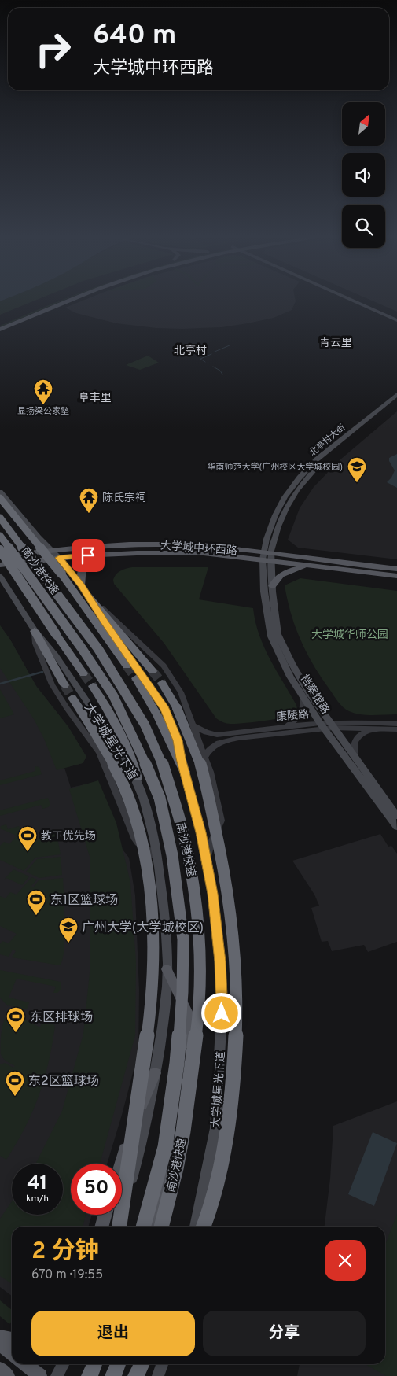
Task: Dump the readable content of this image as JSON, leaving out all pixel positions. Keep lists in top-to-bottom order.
{
  "streets": {
    "highway": ["南沙港快速"],
    "main road": [
      "北亭村大街",
      "大学城中环西路",
      "档案馆路",
      "大学城星光下道"
    ],
    "street": ["康陵路"]
  },
  "crossings": [
    ["北亭村大街", "大学城中环西路"],
    ["北亭村大街", "档案馆路"],
    ["大学城中环西路", "档案馆路"],
    ["大学城中环西路", "大学城星光下道"],
    ["档案馆路", "康陵路"]
  ],
  "districts": ["青云里", "北亭村", "阜丰里"],
  "parks": ["大学城华师公园"],
  "places": {
    "temple": ["显扬梁公家塾", "陈氏宗祠"],
    "school or university": ["华南师范大学(广州校区大学城校园)", "广州大学(大学城校区)"],
    "sports": [
      "教工优先场",
      "东1区篮球场",
      "东区排球场",
      "东2区篮球场"
    ]
  },
  "north": "top right",
  "page": {
    "turn": ["640 m", "大学城中环西路"],
    "speed": "41 km/h",
    "limit": "50",
    "heading": ["2 分钟", "670 m · 19:55"],
    "buttons": ["退出", "分享"]
  }
}
